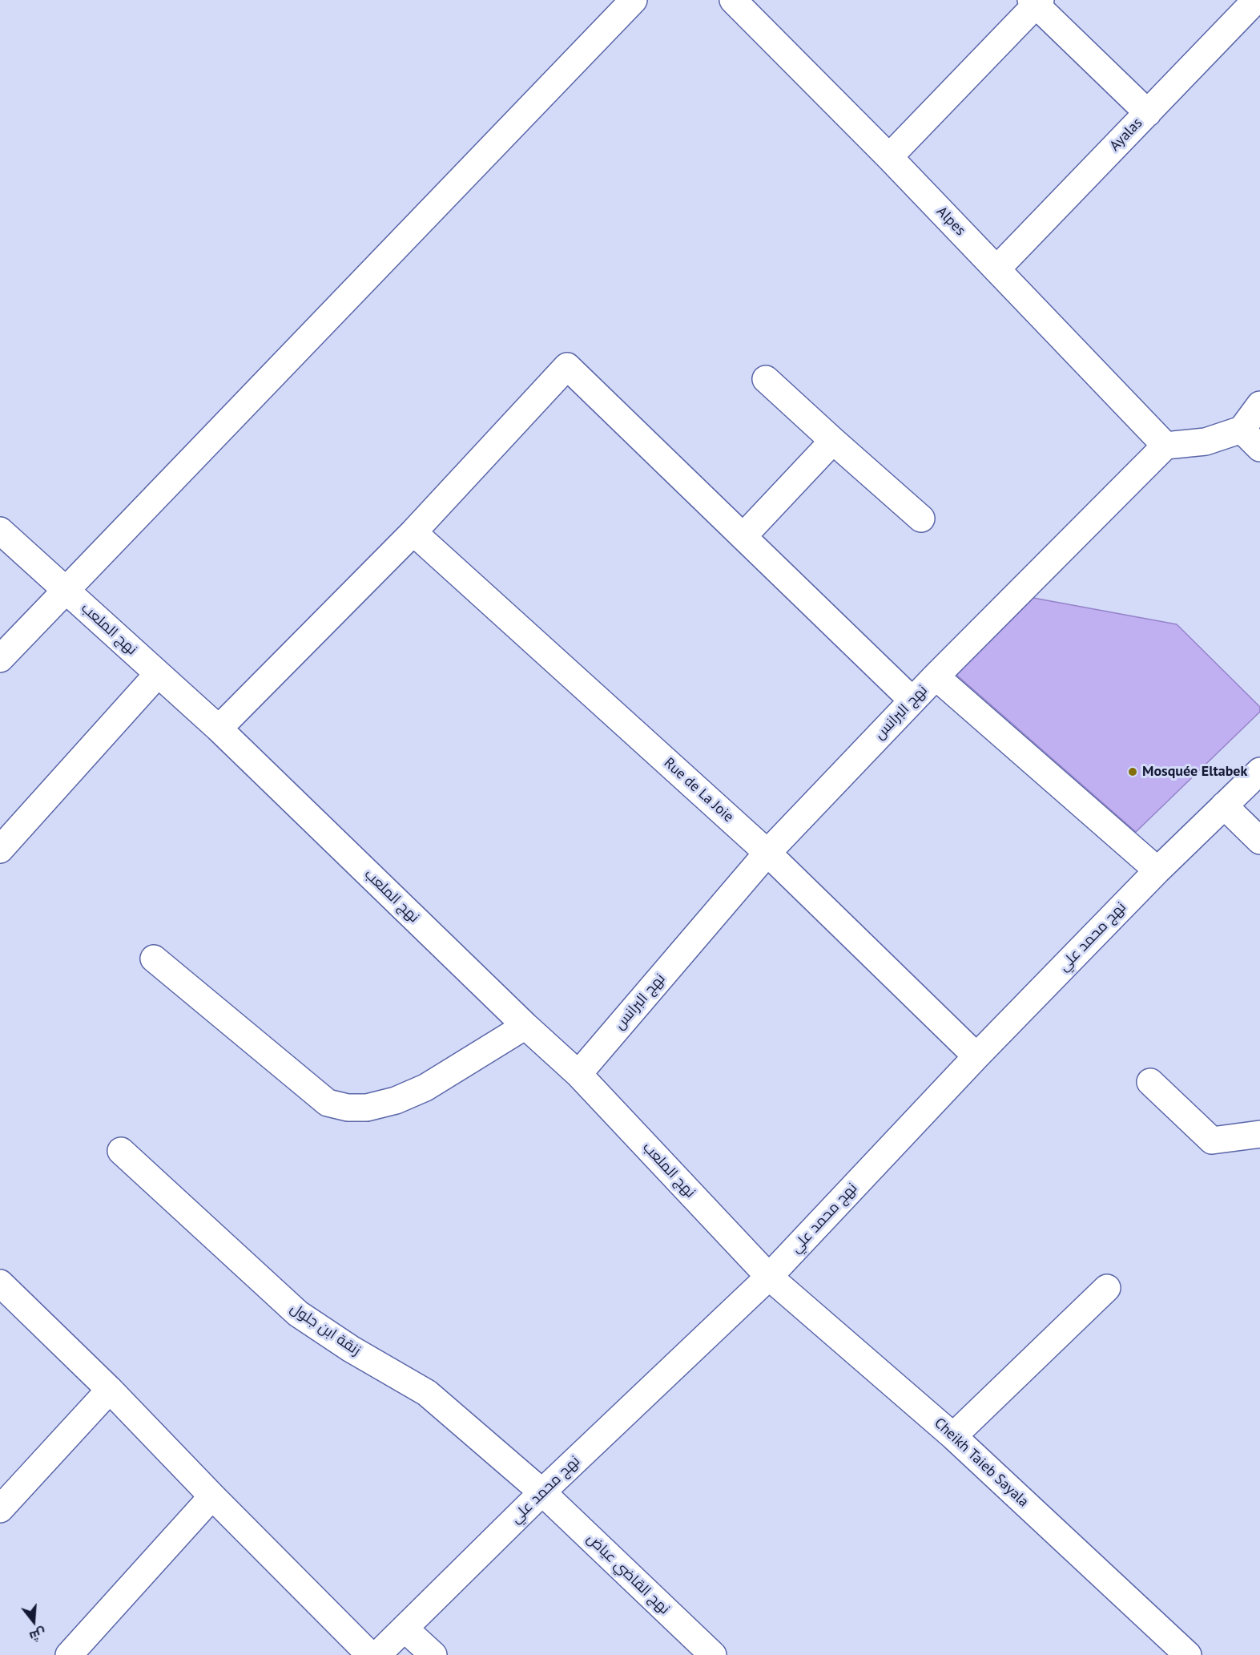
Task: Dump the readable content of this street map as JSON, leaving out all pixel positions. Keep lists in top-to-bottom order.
{
  "streets": {
    "street": [
      "Ayalas",
      "Alpes",
      "نهج الملعب",
      "نهج البرانس",
      "Rue de La Joie",
      "نهج محمد علي",
      "زنقة ابن جلول",
      "Cheikh Taieb Sayala",
      "نهج القاضي عياض"
    ]
  },
  "crossings": [
    ["Ayalas", "Alpes"],
    ["Alpes", "نهج البرانس"],
    ["نهج الملعب", "نهج البرانس"],
    ["نهج الملعب", "نهج محمد علي"],
    ["نهج الملعب", "Cheikh Taieb Sayala"],
    ["نهج البرانس", "Rue de La Joie"],
    ["Rue de La Joie", "نهج محمد علي"],
    ["نهج محمد علي", "زنقة ابن جلول"],
    ["نهج محمد علي", "Cheikh Taieb Sayala"],
    ["نهج محمد علي", "نهج القاضي عياض"],
    ["زنقة ابن جلول", "نهج القاضي عياض"]
  ],
  "places": ["Mosquée Eltabek"],
  "north": "bottom"
}
